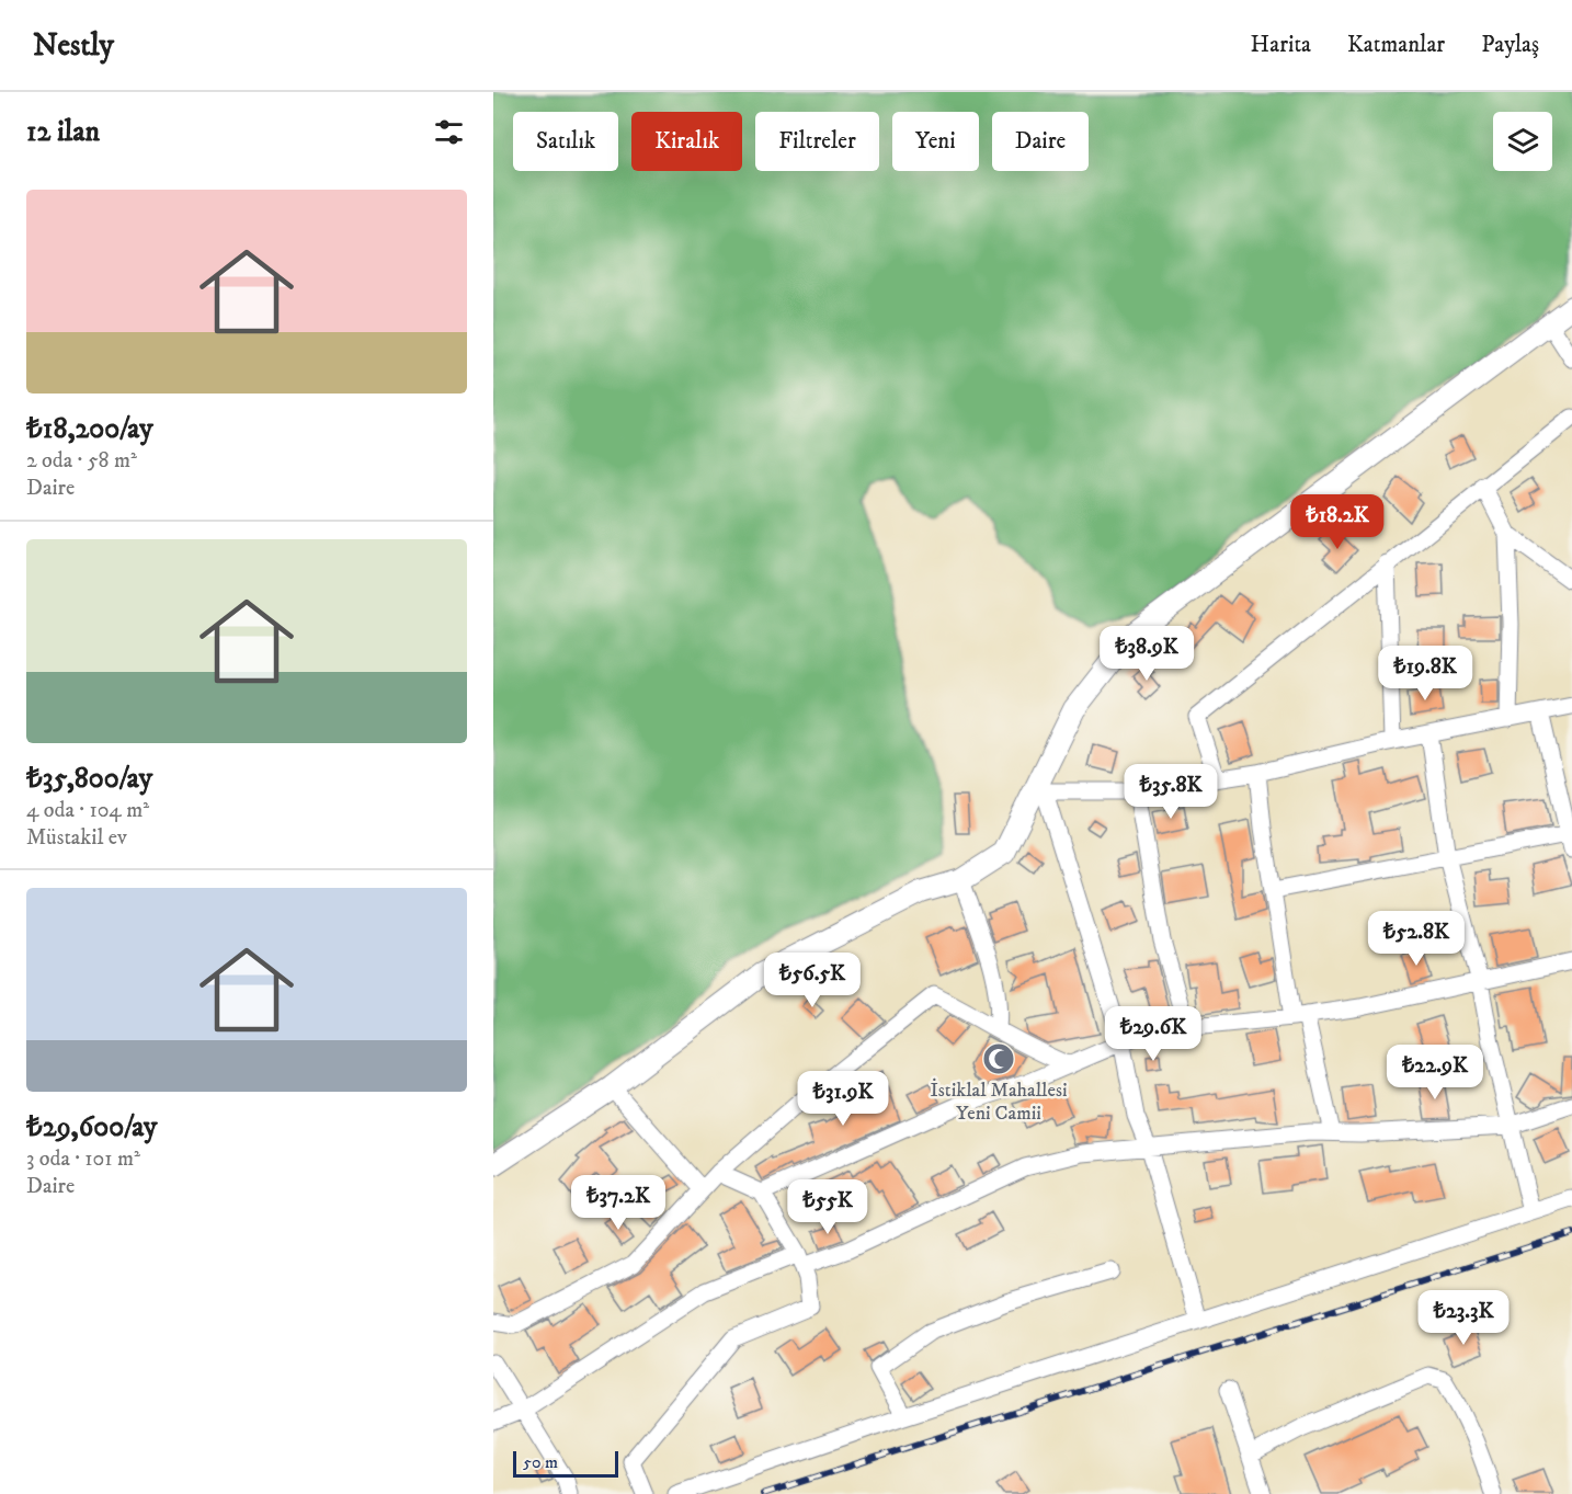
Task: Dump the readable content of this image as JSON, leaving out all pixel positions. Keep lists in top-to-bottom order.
{
  "places": {
    "mosque": ["İstiklal Mahallesi Yeni Camii"]
  },
  "scale_bar": "50 m",
  "page": {
    "header": "Nestly",
    "nav": ["Harita", "Katmanlar", "Paylaş"],
    "heading": "12 ilan",
    "chip": [
      "Satılık",
      "Kiralık",
      "Filtreler",
      "Yeni",
      "Daire"
    ],
    "list": [
      {
        "name": "₺18,200/ay",
        "note": "2 oda · 58 m² · Daire"
      },
      {
        "name": "₺35,800/ay",
        "note": "4 oda · 104 m² · Müstakil ev"
      },
      {
        "name": "₺29,600/ay",
        "note": "3 oda · 101 m² · Daire"
      }
    ],
    "price": [
      "₺18.2K",
      "₺38.9K",
      "₺19.8K",
      "₺35.8K",
      "₺52.8K",
      "₺56.5K",
      "₺29.6K",
      "₺22.9K",
      "₺31.9K",
      "₺37.2K",
      "₺55K",
      "₺23.3K"
    ],
    "scale": "50 m"
  }
}
